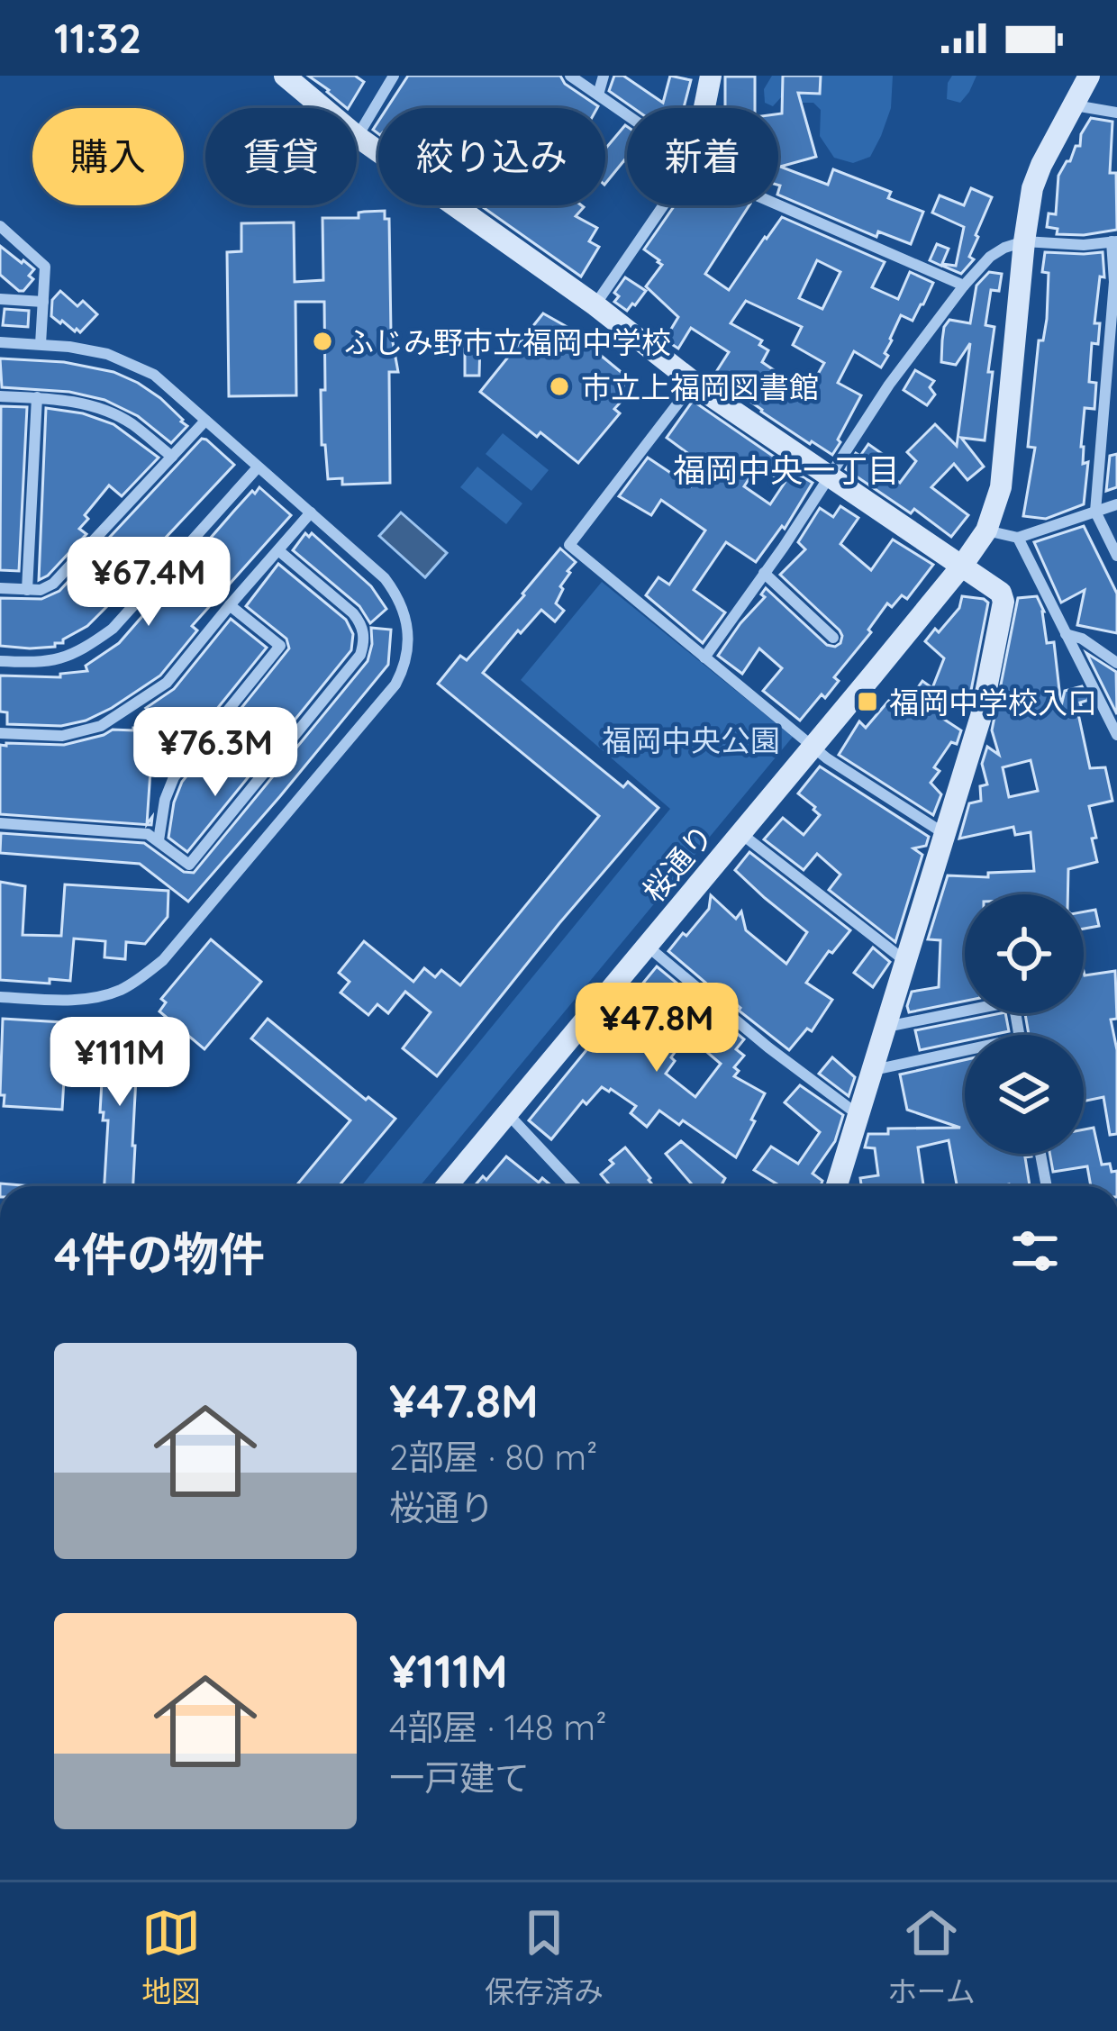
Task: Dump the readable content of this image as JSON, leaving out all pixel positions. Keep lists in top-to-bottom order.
{
  "streets": {
    "street": ["桜通り"]
  },
  "districts": ["福岡中央一丁目"],
  "parks": ["福岡中央公園"],
  "places": {
    "other": ["ふじみ野市立福岡中学校", "市立上福岡図書館"],
    "transit": ["福岡中学校入口"]
  },
  "page": {
    "status": "11:32",
    "chip": [
      "購入",
      "賃貸",
      "絞り込み",
      "新着"
    ],
    "price": [
      "¥67.4M",
      "¥76.3M",
      "¥47.8M",
      "¥111M"
    ],
    "heading": "4件の物件",
    "list": [
      {
        "name": "¥47.8M",
        "note": "2部屋 · 80 m² · 桜通り"
      },
      {
        "name": "¥111M",
        "note": "4部屋 · 148 m² · 一戸建て"
      }
    ],
    "tabs": ["地図", "保存済み", "ホーム"]
  }
}
